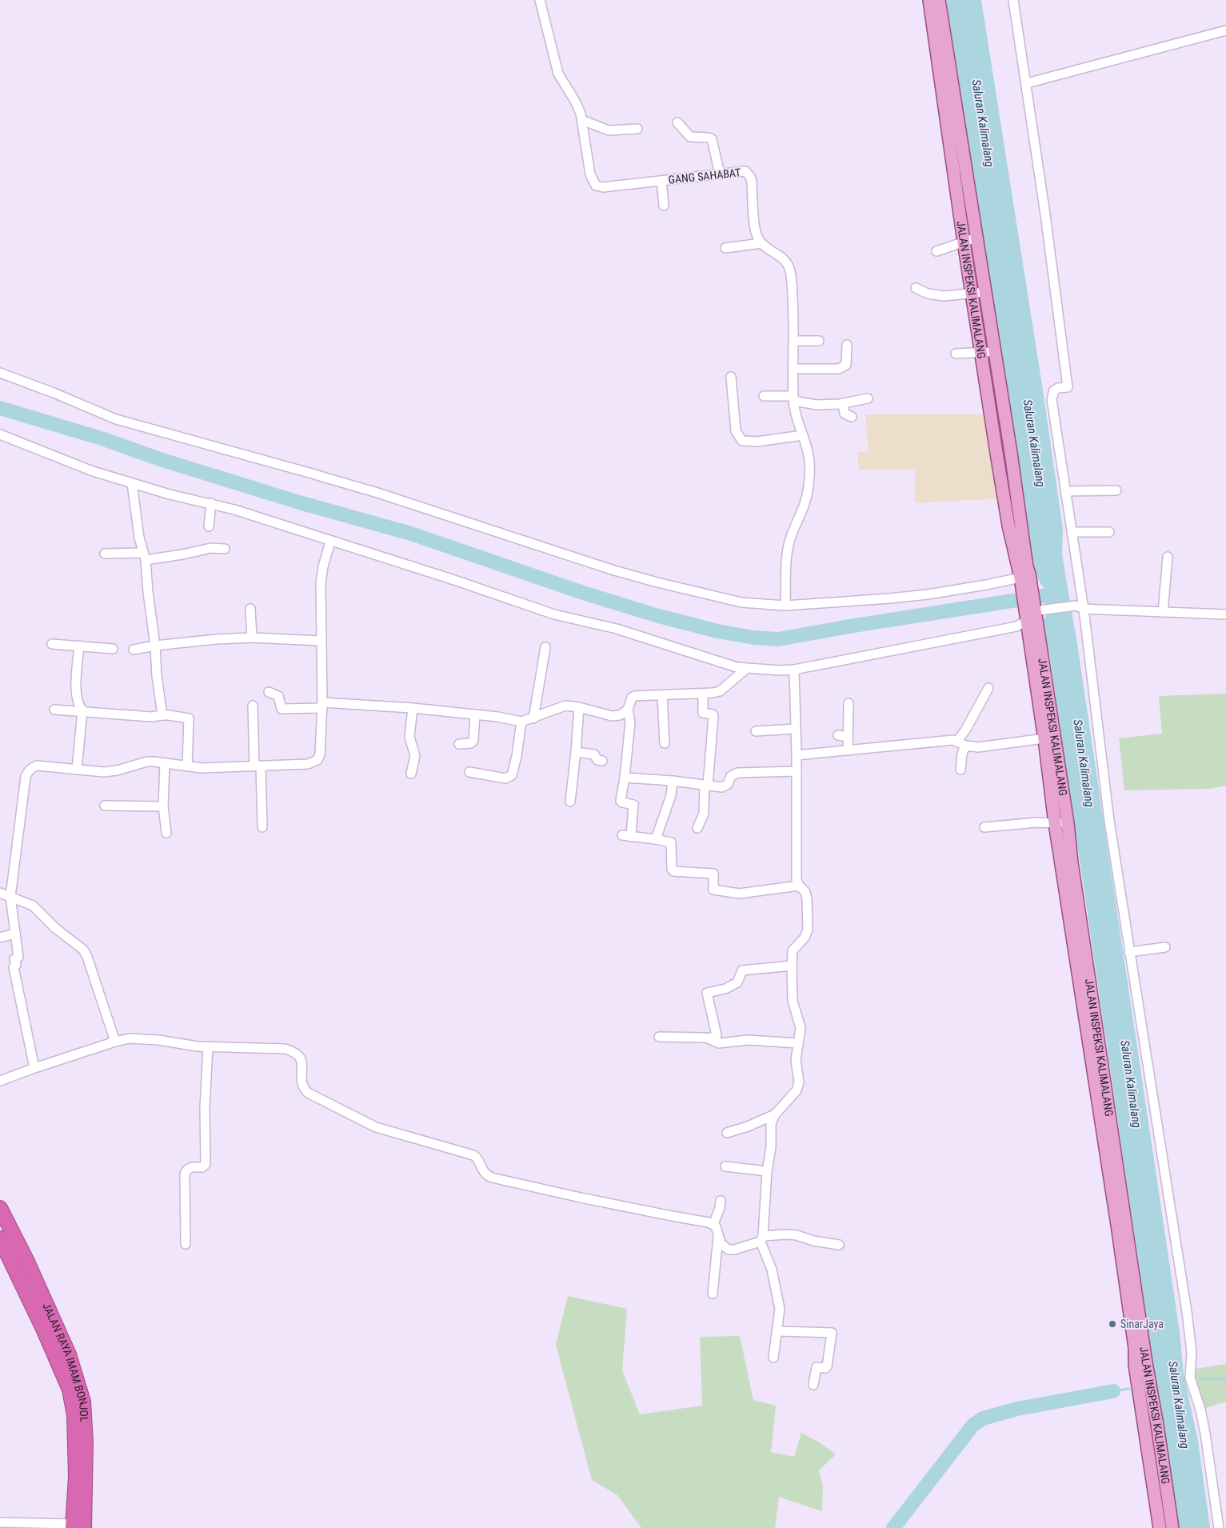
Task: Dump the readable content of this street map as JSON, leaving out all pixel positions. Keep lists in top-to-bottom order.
{
  "streets": {
    "highway": ["JALAN RAYA IMAM BONJOL"],
    "main road": ["JALAN INSPEKSI KALIMALANG"],
    "street": ["GANG SAHABAT"]
  },
  "water": ["Saluran Kalimalang"],
  "places": ["SinarJaya"]
}
